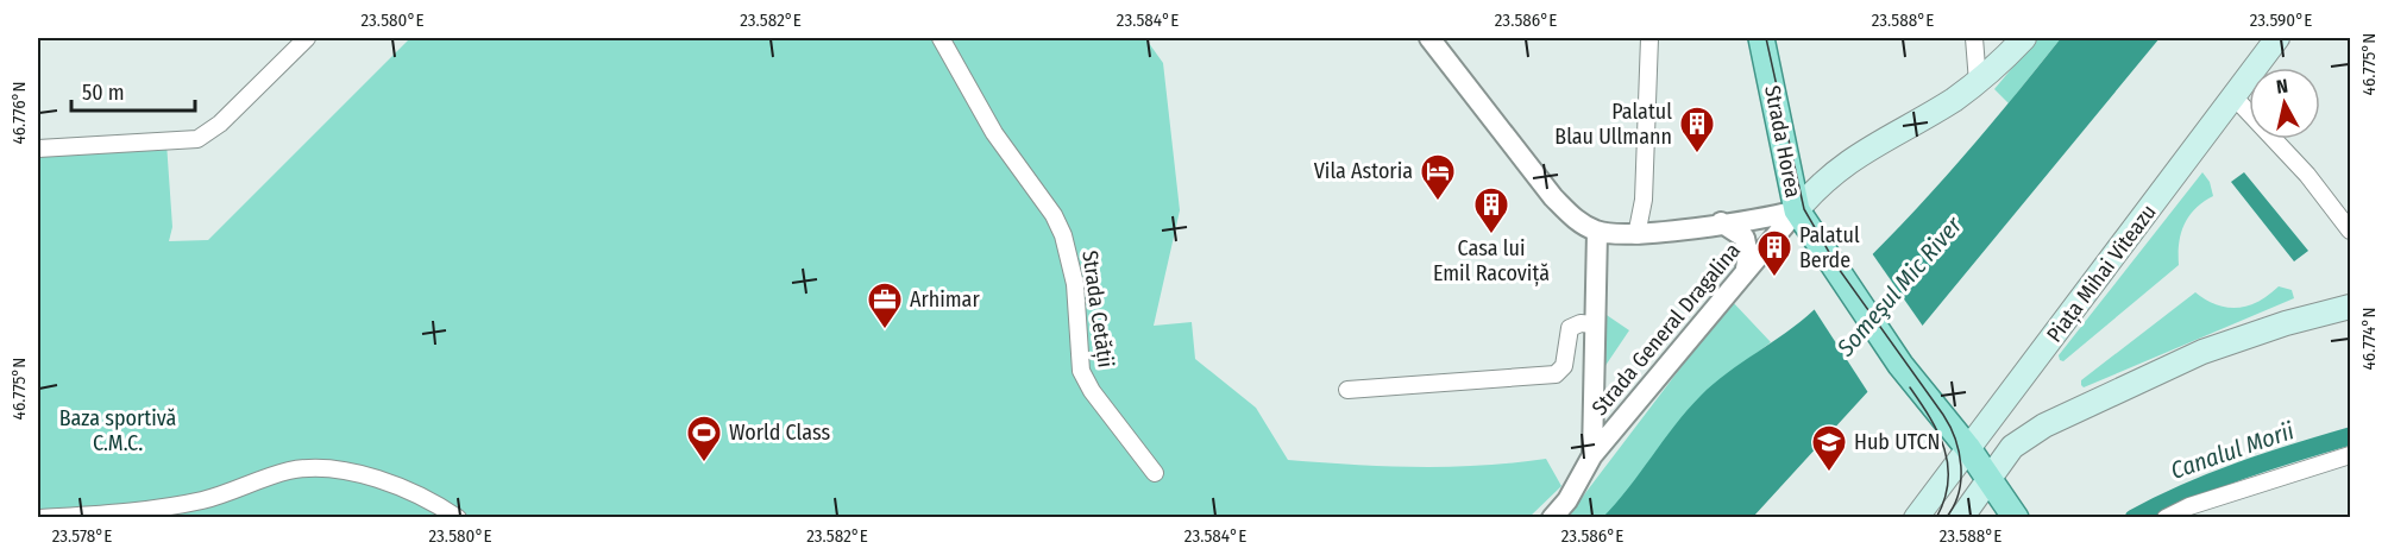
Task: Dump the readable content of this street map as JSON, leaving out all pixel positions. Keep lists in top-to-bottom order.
{
  "streets": {
    "main road": ["Strada Horea", "Piața Mihai Viteazu"],
    "street": ["Strada Cetății", "Strada General Dragalina"]
  },
  "crossings": [
    ["Strada Horea", "Piața Mihai Viteazu"],
    ["Strada Horea", "Strada General Dragalina"]
  ],
  "water": ["Someşul Mic River", "Canalul Morii"],
  "parks": ["Baza sportivă C.M.C."],
  "places": {
    "building": ["Palatul Blau Ullmann", "Casa lui Emil Racoviță", "Palatul Berde"],
    "hotel": ["Vila Astoria"],
    "office": ["Arhimar"],
    "sports": ["World Class"],
    "school or university": ["Hub UTCN"]
  },
  "scale_bar": "50 m",
  "north": "top",
  "coordinates": [
    "23.580°E",
    "23.582°E",
    "23.584°E",
    "23.586°E",
    "23.588°E",
    "23.590°E",
    "46.775°N",
    "46.776°N",
    "46.774°N",
    "23.578°E"
  ]
}
